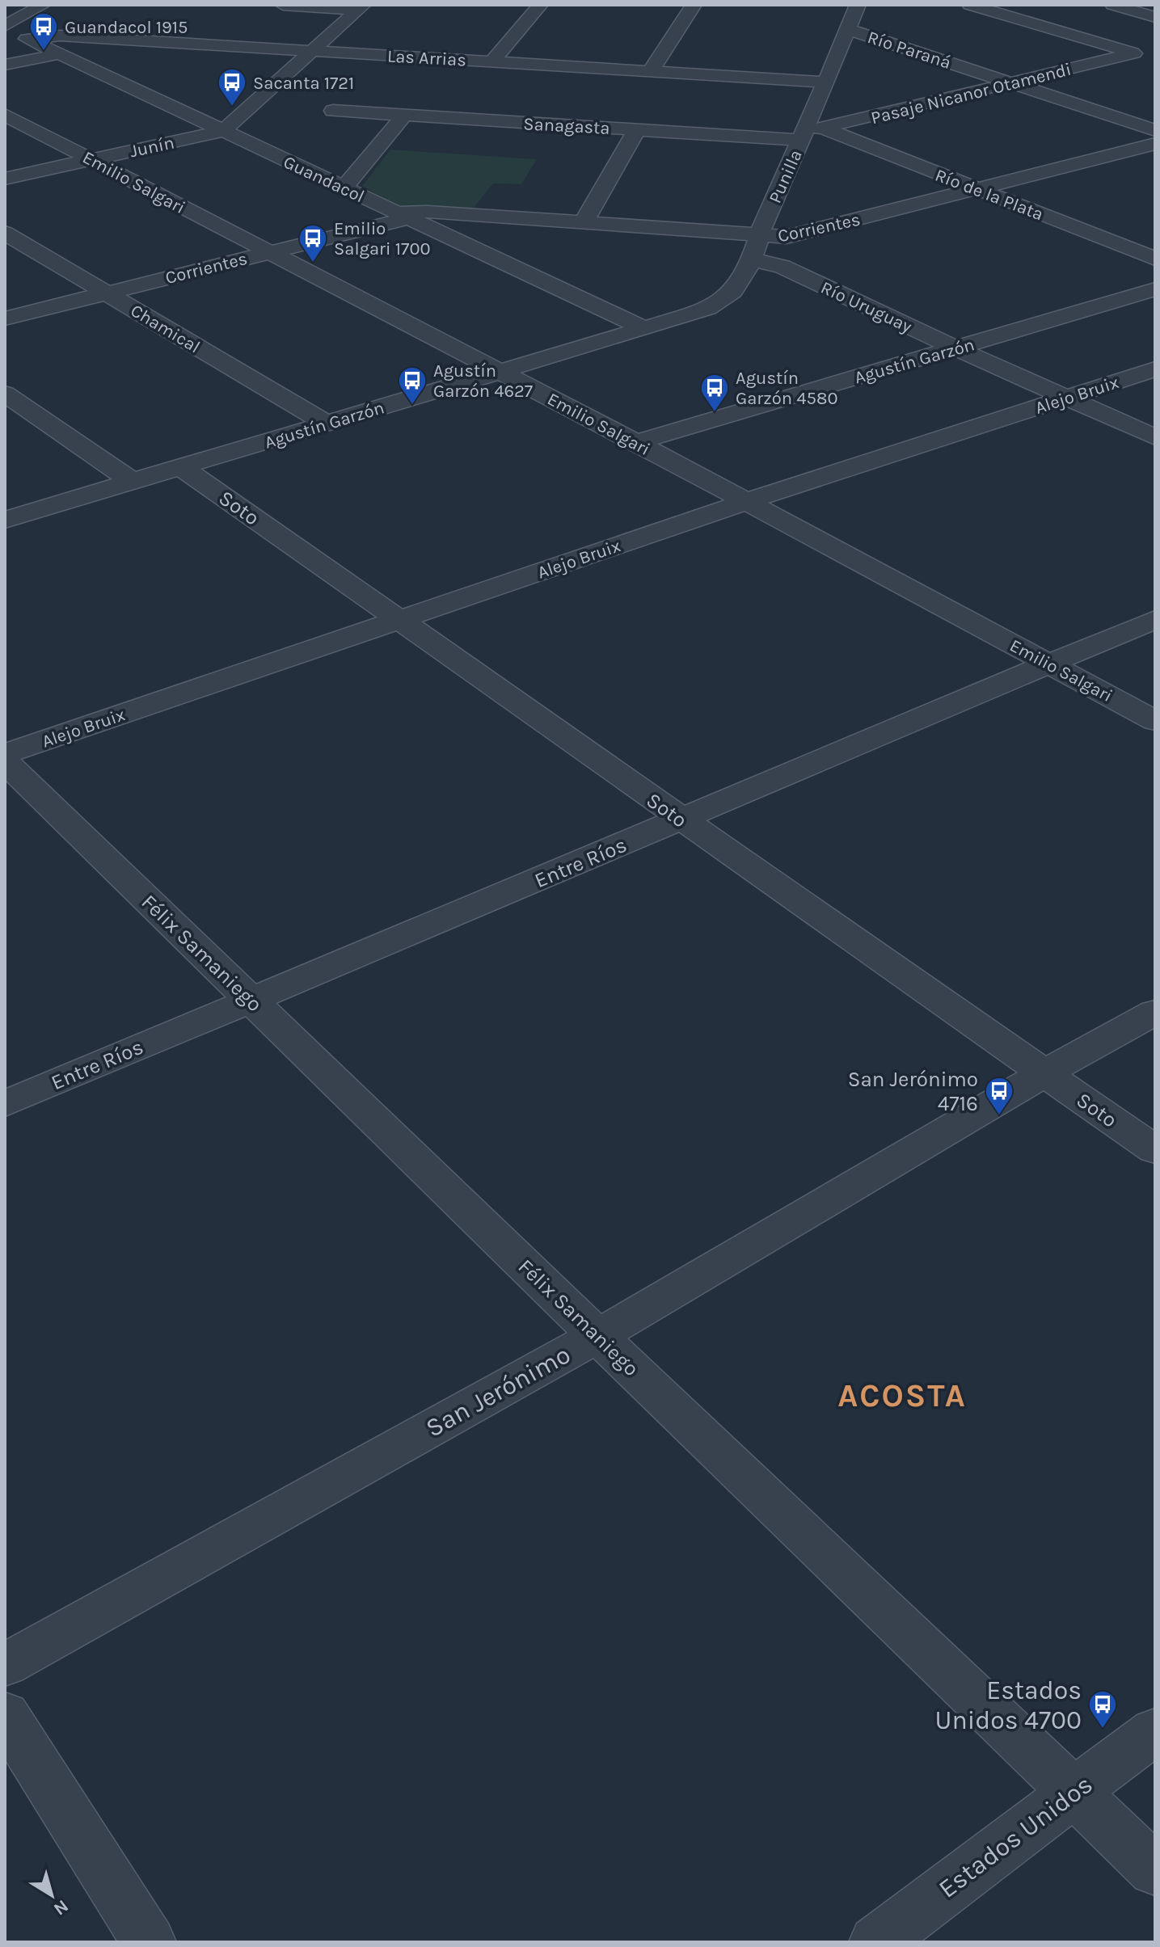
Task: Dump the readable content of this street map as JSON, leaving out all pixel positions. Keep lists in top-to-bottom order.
{
  "streets": {
    "street": [
      "Río Paraná",
      "Las Arrias",
      "Pasaje Nicanor Otamendi",
      "Sanagasta",
      "Junín",
      "Punilla",
      "Guandacol",
      "Emilio Salgari",
      "Río de la Plata",
      "Corrientes",
      "Río Uruguay",
      "Chamical",
      "Agustín Garzón",
      "Alejo Bruix",
      "Soto",
      "Entre Ríos",
      "Félix Samaniego",
      "San Jerónimo",
      "Estados Unidos"
    ]
  },
  "crossings": [
    ["Río Paraná", "Pasaje Nicanor Otamendi"],
    ["Río Paraná", "Punilla"],
    ["Las Arrias", "Punilla"],
    ["Las Arrias", "Guandacol"],
    ["Pasaje Nicanor Otamendi", "Sanagasta"],
    ["Pasaje Nicanor Otamendi", "Punilla"],
    ["Pasaje Nicanor Otamendi", "Río de la Plata"],
    ["Sanagasta", "Punilla"],
    ["Sanagasta", "Río de la Plata"],
    ["Junín", "Guandacol"],
    ["Junín", "Emilio Salgari"],
    ["Punilla", "Guandacol"],
    ["Punilla", "Río de la Plata"],
    ["Punilla", "Corrientes"],
    ["Punilla", "Río Uruguay"],
    ["Punilla", "Agustín Garzón"],
    ["Guandacol", "Corrientes"],
    ["Guandacol", "Agustín Garzón"],
    ["Emilio Salgari", "Corrientes"],
    ["Emilio Salgari", "Agustín Garzón"],
    ["Emilio Salgari", "Alejo Bruix"],
    ["Emilio Salgari", "Entre Ríos"],
    ["Río de la Plata", "Corrientes"],
    ["Corrientes", "Chamical"],
    ["Río Uruguay", "Agustín Garzón"],
    ["Río Uruguay", "Alejo Bruix"],
    ["Chamical", "Agustín Garzón"],
    ["Agustín Garzón", "Soto"],
    ["Alejo Bruix", "Soto"],
    ["Soto", "Entre Ríos"],
    ["Soto", "San Jerónimo"],
    ["Entre Ríos", "Félix Samaniego"],
    ["Félix Samaniego", "San Jerónimo"],
    ["Félix Samaniego", "Estados Unidos"]
  ],
  "districts": ["ACOSTA"],
  "places": {
    "bus stop": [
      "Guandacol 1915",
      "Sacanta 1721",
      "Emilio Salgari 1700",
      "Agustín Garzón 4627",
      "Agustín Garzón 4580",
      "San Jerónimo 4716",
      "Estados Unidos 4700"
    ]
  },
  "north": "bottom right"
}
